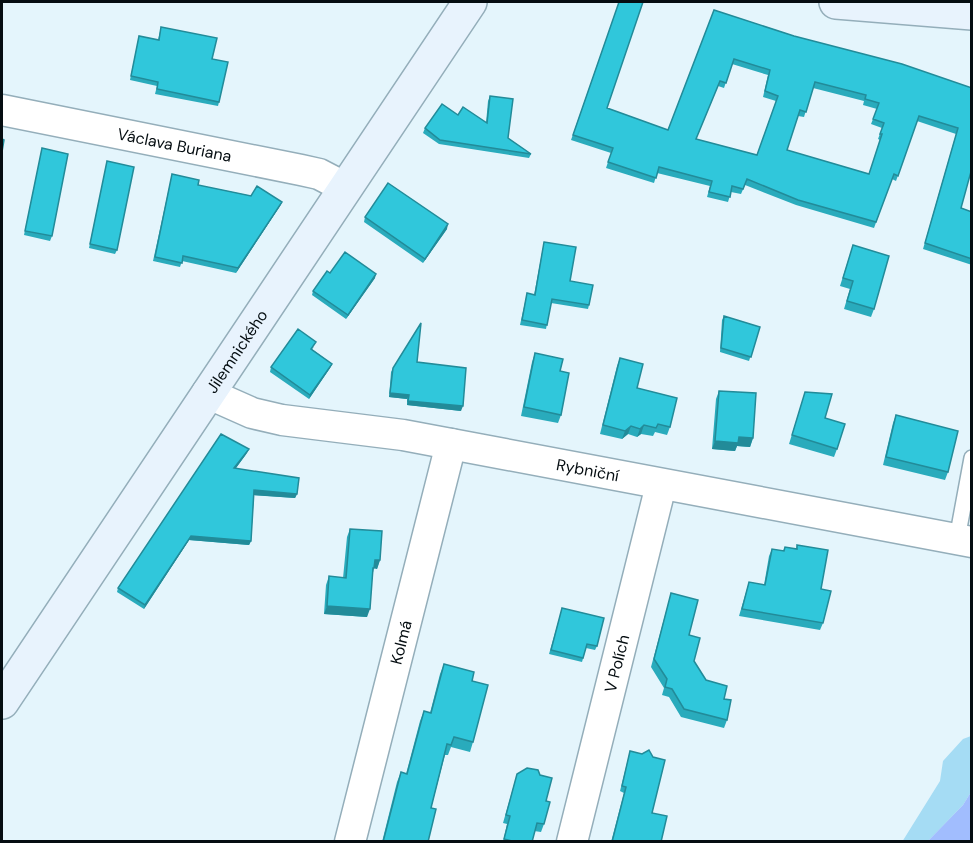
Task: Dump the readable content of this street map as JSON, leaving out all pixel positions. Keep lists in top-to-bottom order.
{
  "streets": {
    "main road": ["Jilemnického"],
    "street": [
      "Václava Buriana",
      "Rybniční",
      "Kolmá",
      "V Polích"
    ]
  },
  "crossings": [
    ["Václava Buriana", "Jilemnického"],
    ["Jilemnického", "Rybniční"],
    ["Rybniční", "Kolmá"],
    ["Rybniční", "V Polích"]
  ]
}
